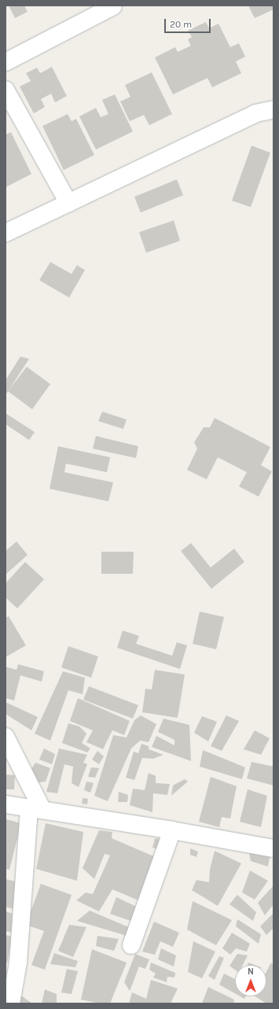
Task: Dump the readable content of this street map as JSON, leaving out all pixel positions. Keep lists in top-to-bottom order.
{
  "scale_bar": "20 m",
  "north": "top"
}
